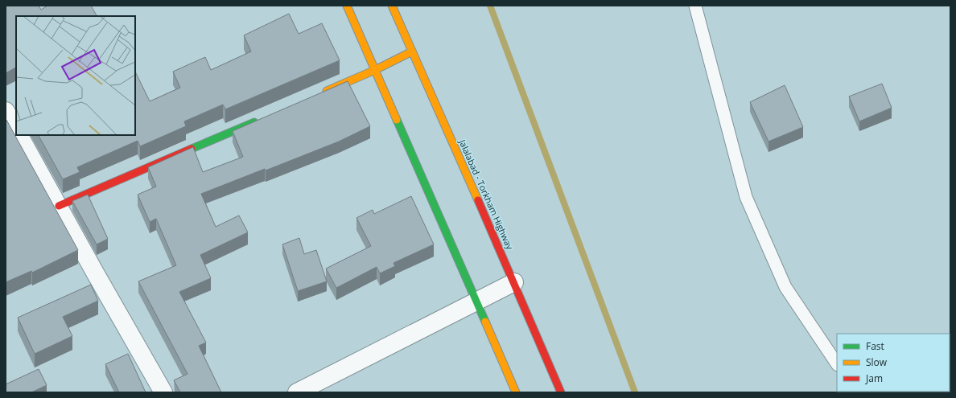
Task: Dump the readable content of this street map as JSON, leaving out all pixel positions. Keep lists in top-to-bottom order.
{
  "streets": {
    "main road": ["Jalalabad - Torkham Highway"]
  },
  "legend": ["Fast", "Slow", "Jam"]
}
